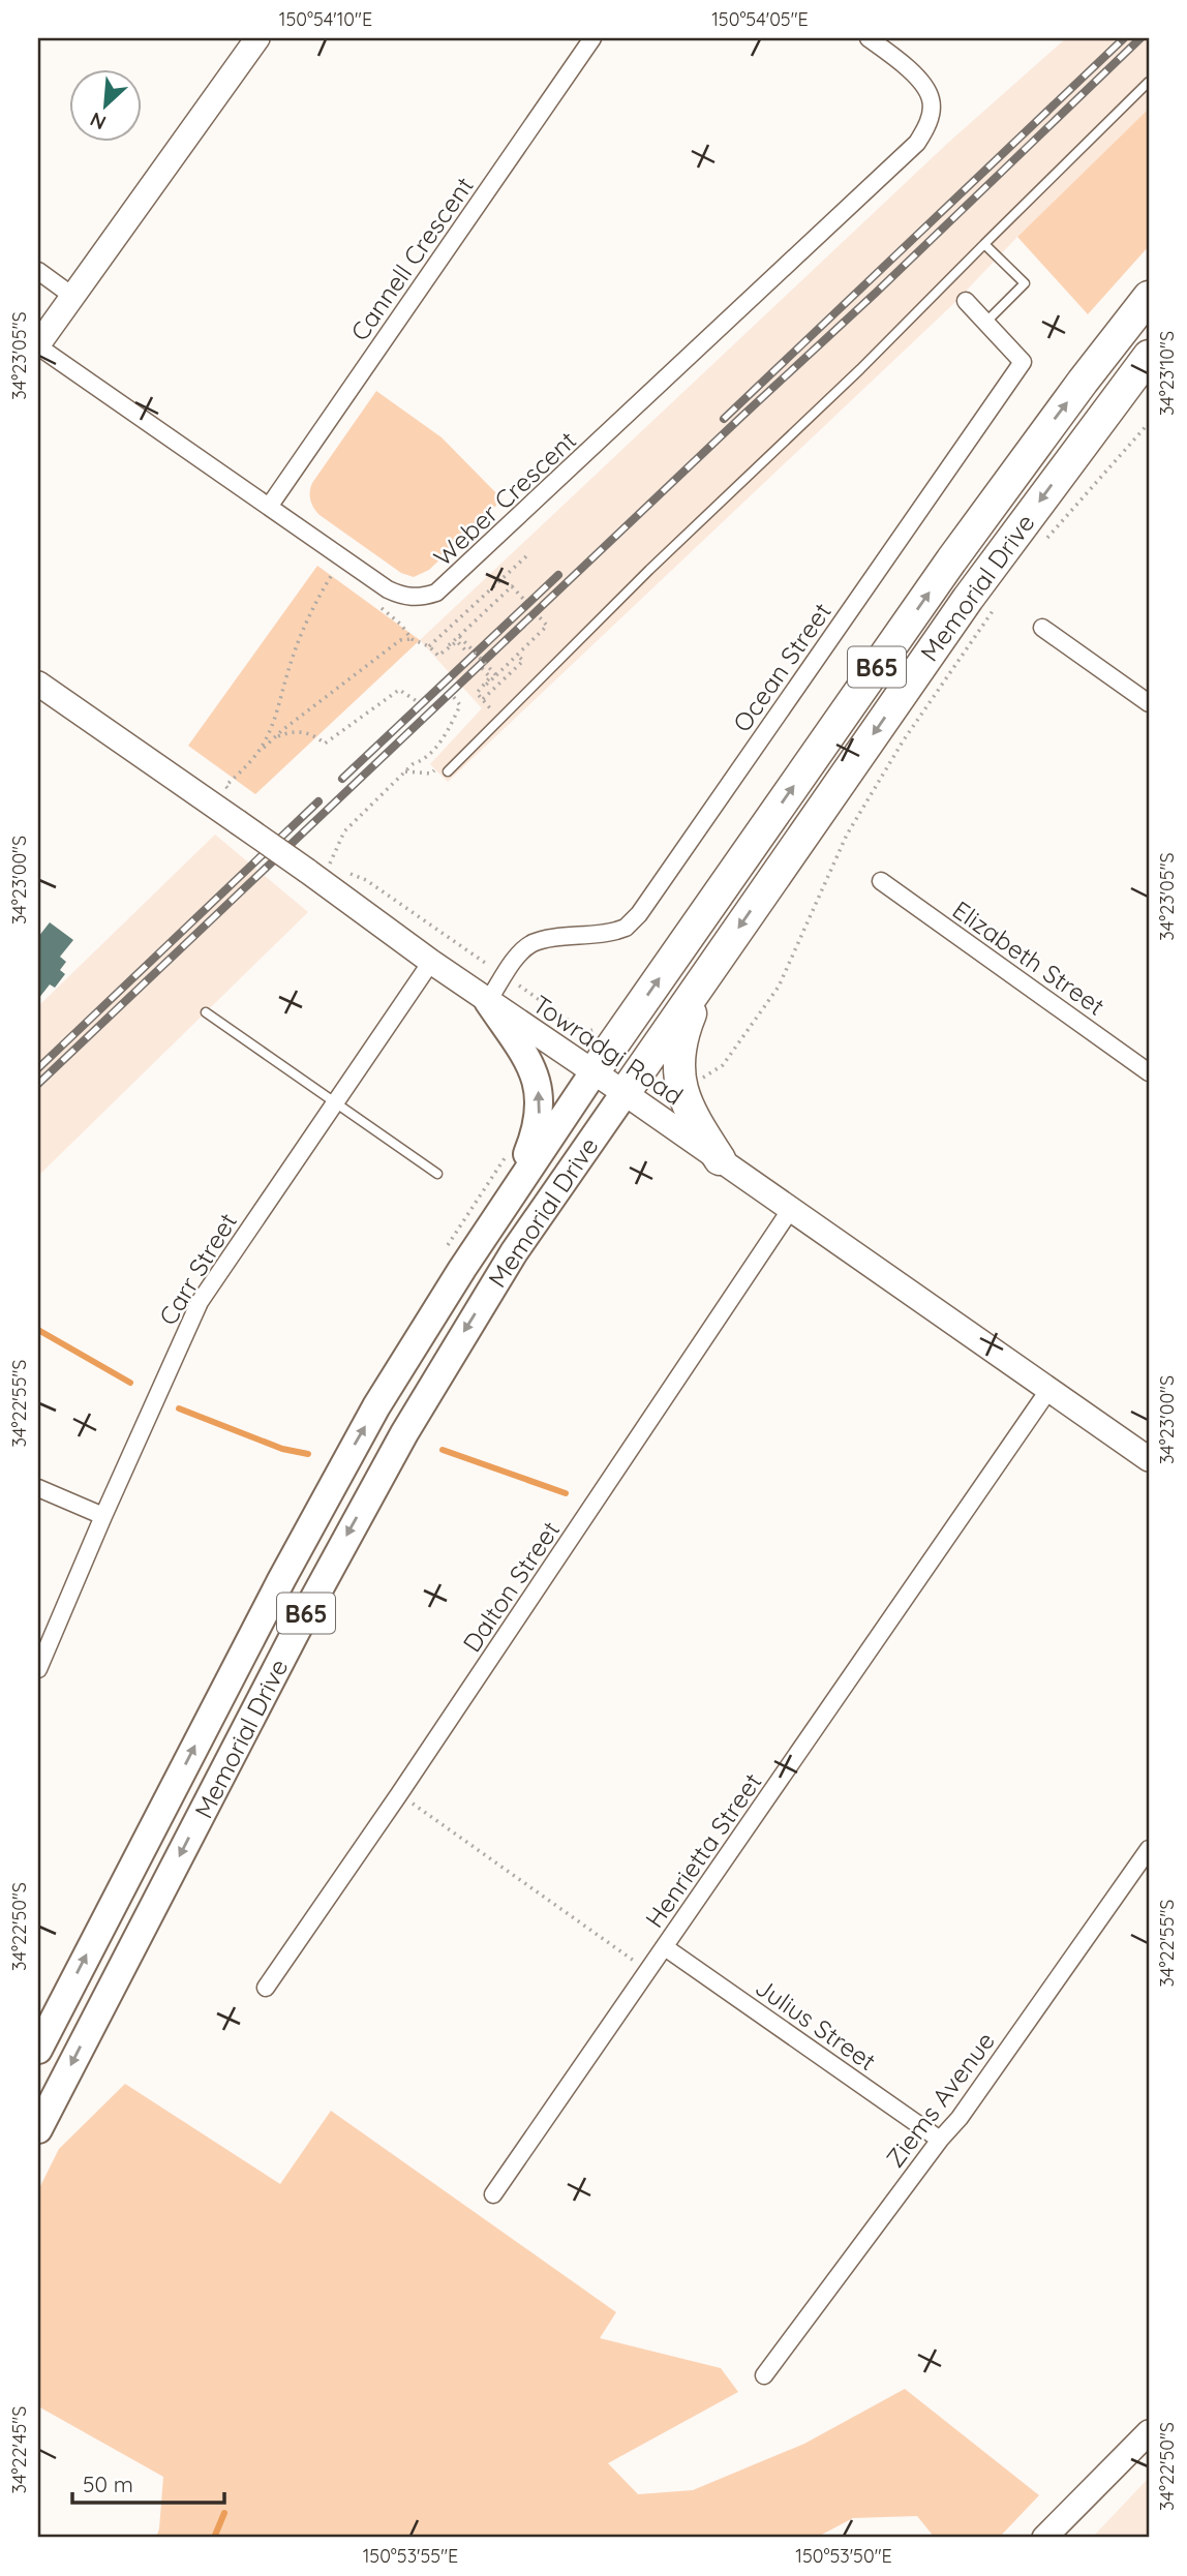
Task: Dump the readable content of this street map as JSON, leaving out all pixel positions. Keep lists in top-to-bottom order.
{
  "streets": {
    "highway": ["Memorial Drive", "B65"],
    "main road": ["Towradgi Road"],
    "street": [
      "Cannell Crescent",
      "Weber Crescent",
      "Ocean Street",
      "Elizabeth Street",
      "Carr Street",
      "Dalton Street",
      "Henrietta Street",
      "Julius Street",
      "Ziems Avenue"
    ]
  },
  "crossings": [
    ["Cannell Crescent", "Weber Crescent"],
    ["Memorial Drive", "Towradgi Road"],
    ["Ocean Street", "Towradgi Road"],
    ["Towradgi Road", "Carr Street"],
    ["Towradgi Road", "Dalton Street"],
    ["Towradgi Road", "Henrietta Street"],
    ["Henrietta Street", "Julius Street"],
    ["Julius Street", "Ziems Avenue"]
  ],
  "scale_bar": "50 m",
  "north": "bottom left",
  "coordinates": [
    "150°54'10\"E",
    "150°54'05\"E",
    "34°23'05\"S",
    "34°23'10\"S",
    "34°23'00\"S",
    "34°22'55\"S",
    "34°22'50\"S",
    "34°22'45\"S",
    "150°53'55\"E",
    "150°53'50\"E"
  ]
}
